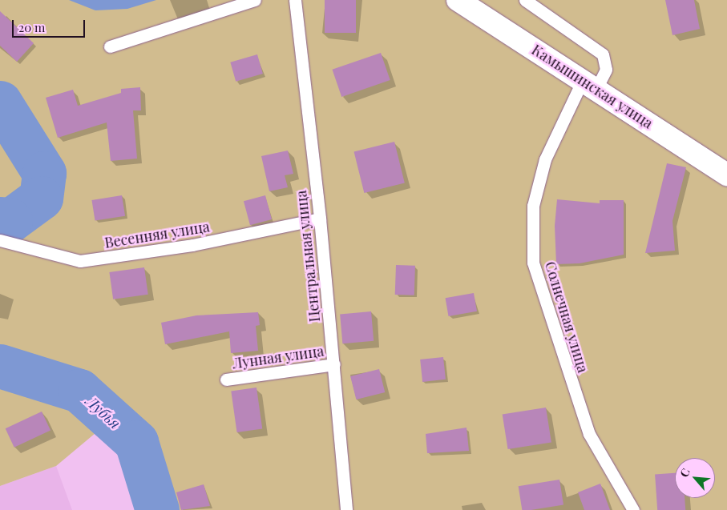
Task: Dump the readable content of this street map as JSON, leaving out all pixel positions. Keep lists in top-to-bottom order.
{
  "streets": {
    "street": ["Камышинская улица"],
    "lane": [
      "Весенняя улица",
      "Центральная улица",
      "Солнечная улица",
      "Лунная улица"
    ]
  },
  "crossings": [
    ["Камышинская улица", "Солнечная улица"],
    ["Весенняя улица", "Центральная улица"],
    ["Центральная улица", "Лунная улица"]
  ],
  "water": ["Лубья"],
  "scale_bar": "20 m",
  "north": "top left"
}
